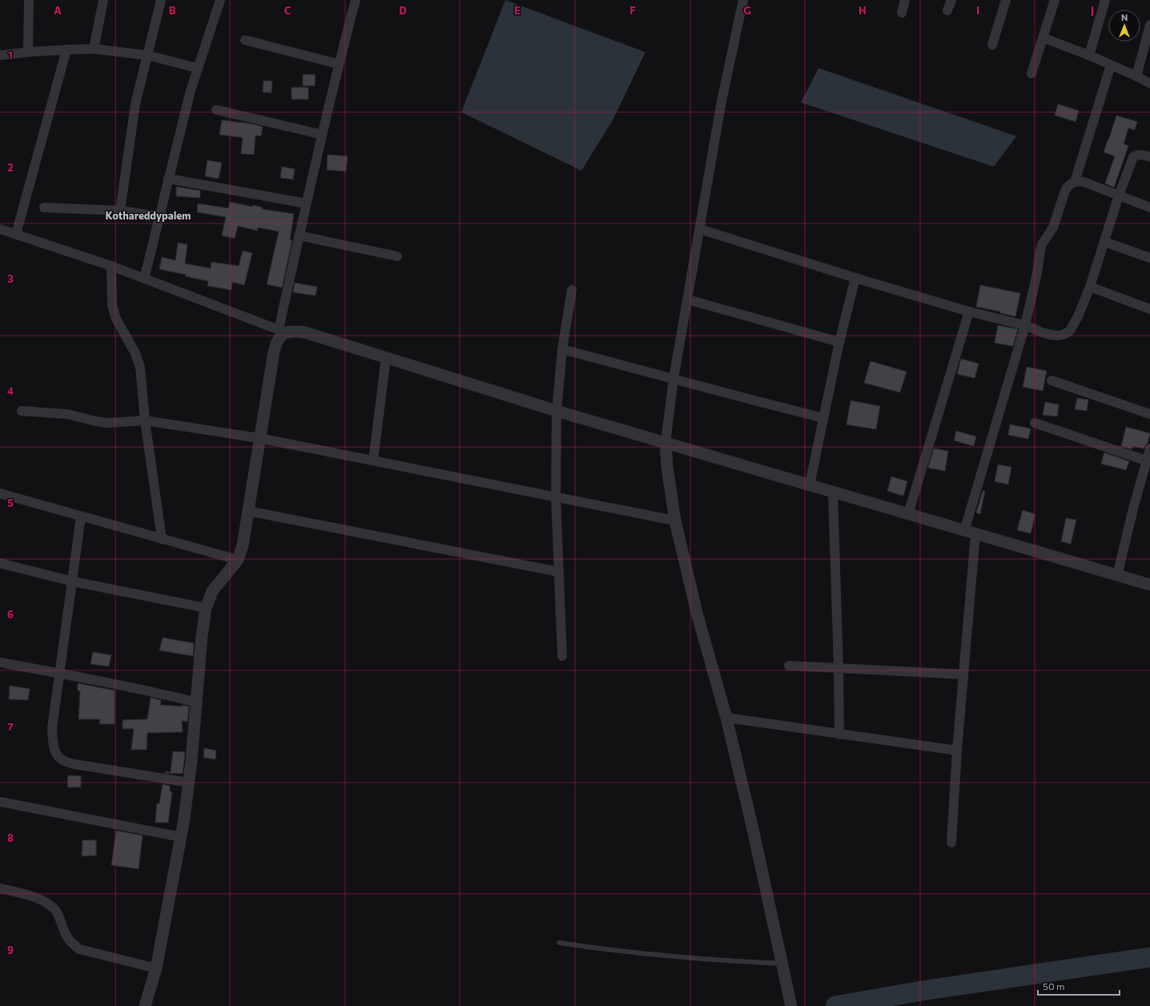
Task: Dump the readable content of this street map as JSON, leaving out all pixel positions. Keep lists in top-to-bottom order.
{
  "districts": ["Kothareddypalem"],
  "scale_bar": "50 m",
  "north": "top",
  "grid": {
    "columns": [
      "A",
      "B",
      "C",
      "D",
      "E",
      "F",
      "G",
      "H",
      "I",
      "J"
    ],
    "rows": [
      "1",
      "2",
      "3",
      "4",
      "5",
      "6",
      "7",
      "8",
      "9"
    ]
  }
}
